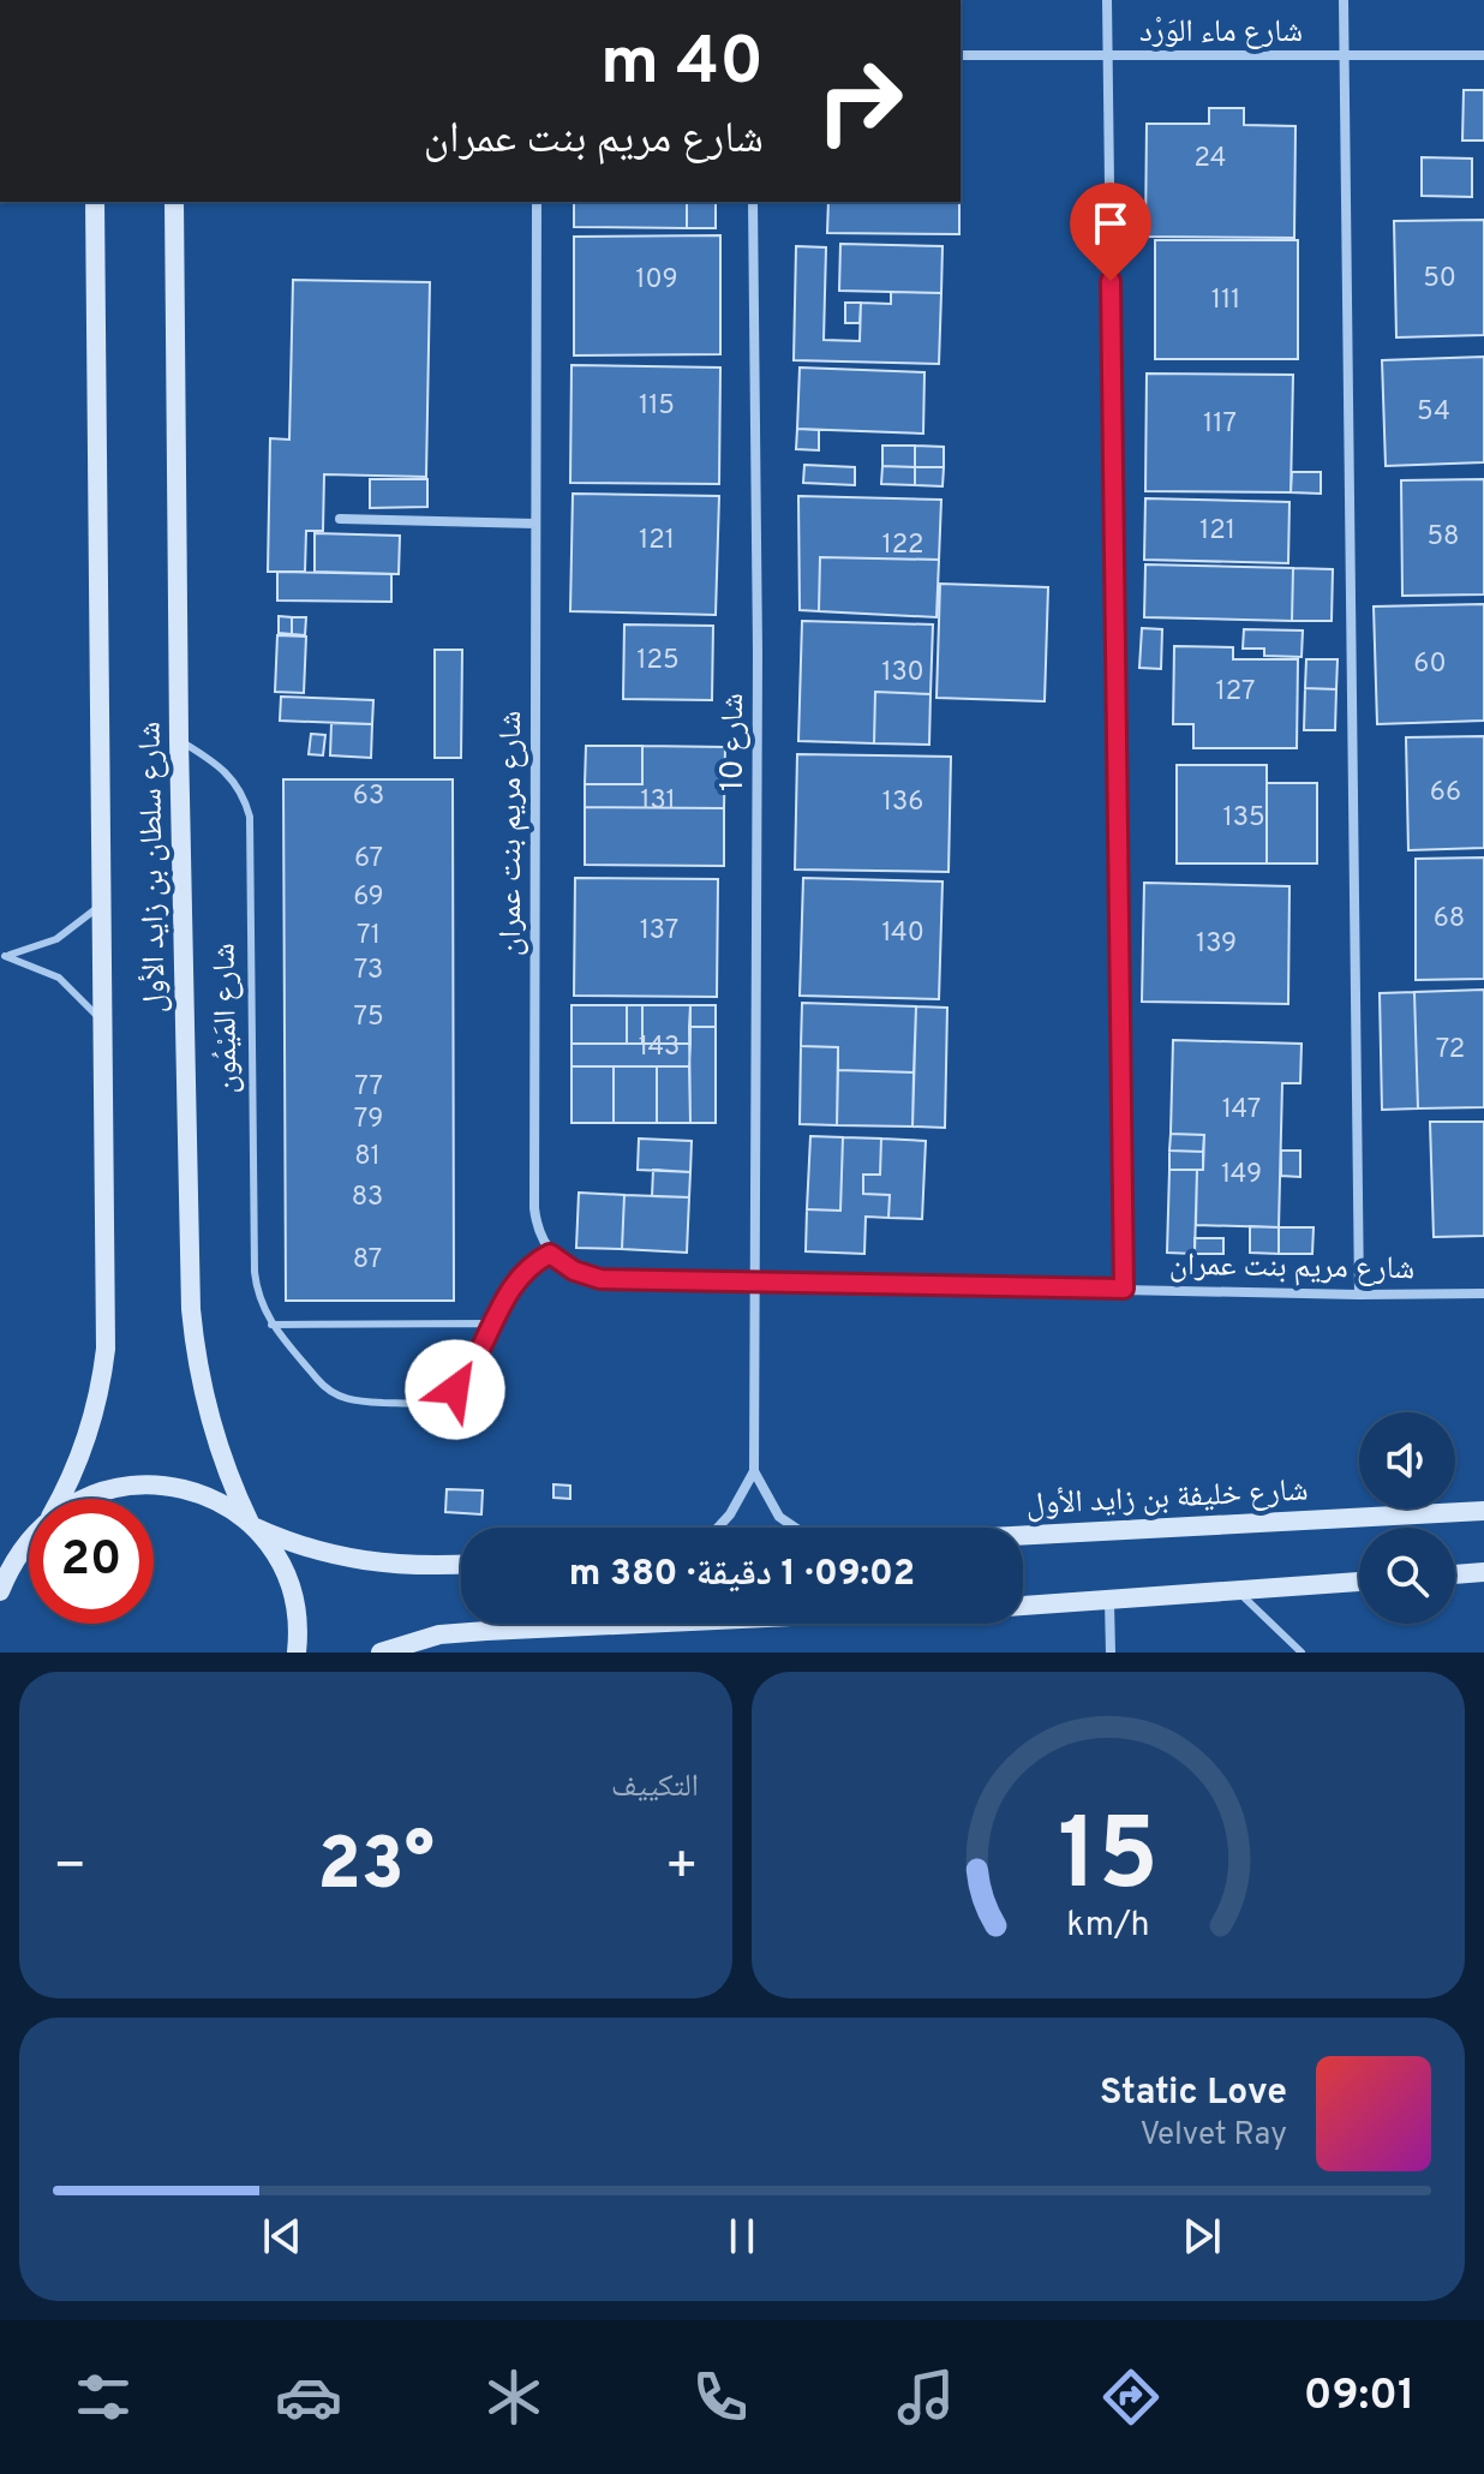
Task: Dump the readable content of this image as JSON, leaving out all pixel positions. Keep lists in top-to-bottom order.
{
  "streets": {
    "main road": ["شارع سلطان بن زايد الأول", "شارع خليفة بن زايد الأول"],
    "street": ["شارع ماء الوَرْد", "شارع 10", "شارع مريم بنت عمران"],
    "lane": ["شارع المَيْمُون"]
  },
  "crossings": [
    ["شارع 10", "شارع مريم بنت عمران"],
    ["شارع مريم بنت عمران", "شارع المَيْمُون"],
    ["شارع سلطان بن زايد الأول", "شارع المَيْمُون"]
  ],
  "house_numbers": [
    "24",
    "50",
    "109",
    "111",
    "115",
    "54",
    "117",
    "121",
    "58",
    "121",
    "122",
    "125",
    "60",
    "130",
    "127",
    "66",
    "63",
    "131",
    "136",
    "135",
    "67",
    "69",
    "68",
    "137",
    "140",
    "71",
    "139",
    "73",
    "75",
    "143",
    "72",
    "77",
    "147",
    "79",
    "81",
    "149",
    "83",
    "87"
  ],
  "page": {
    "turn": ["40 m", "شارع مريم بنت عمران"],
    "limit": "20",
    "trip": "09:02 · 1 دقيقة · 380 m",
    "tile": "التكييف",
    "heat": ["−", "23°", "+"],
    "song": ["Static Love", "Velvet Ray"],
    "tabs": "09:01",
    "gauge": ["15", "km/h"]
  }
}
